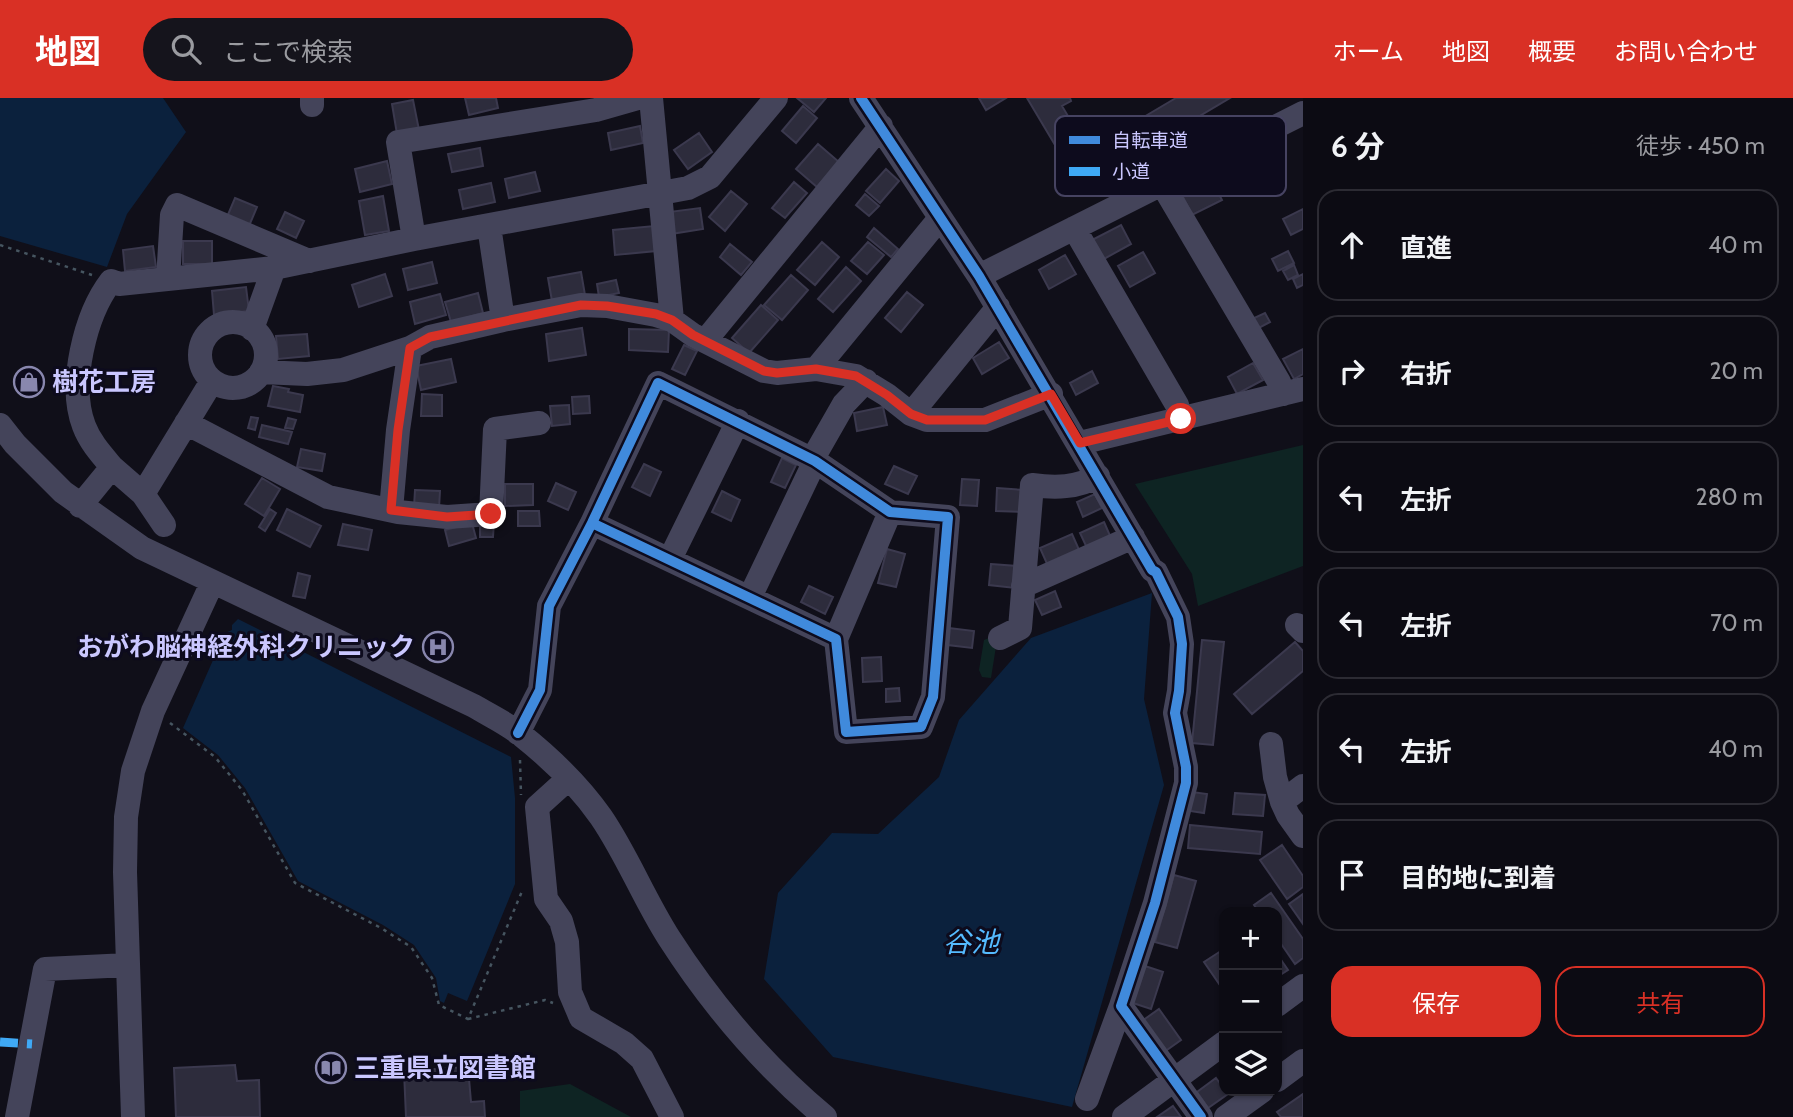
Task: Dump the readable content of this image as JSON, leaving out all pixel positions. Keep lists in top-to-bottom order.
{
  "water": ["谷池"],
  "places": {
    "shop": ["樹花工房"],
    "hospital": ["おがわ脳神経外科クリニック"],
    "library": ["三重県立図書館"]
  },
  "legend": ["自転車道", "小道"],
  "page": {
    "header": "地図",
    "search": "ここで検索",
    "nav": [
      "ホーム",
      "地図",
      "概要",
      "お問い合わせ"
    ],
    "heading": ["6 分", "徒歩 · 450 m"],
    "list": [
      ["直進", "40 m"],
      ["右折", "20 m"],
      ["左折", "280 m"],
      ["左折", "70 m"],
      ["左折", "40 m"],
      "目的地に到着"
    ],
    "map_buttons": ["+", "−"],
    "buttons": ["保存", "共有"]
  }
}
